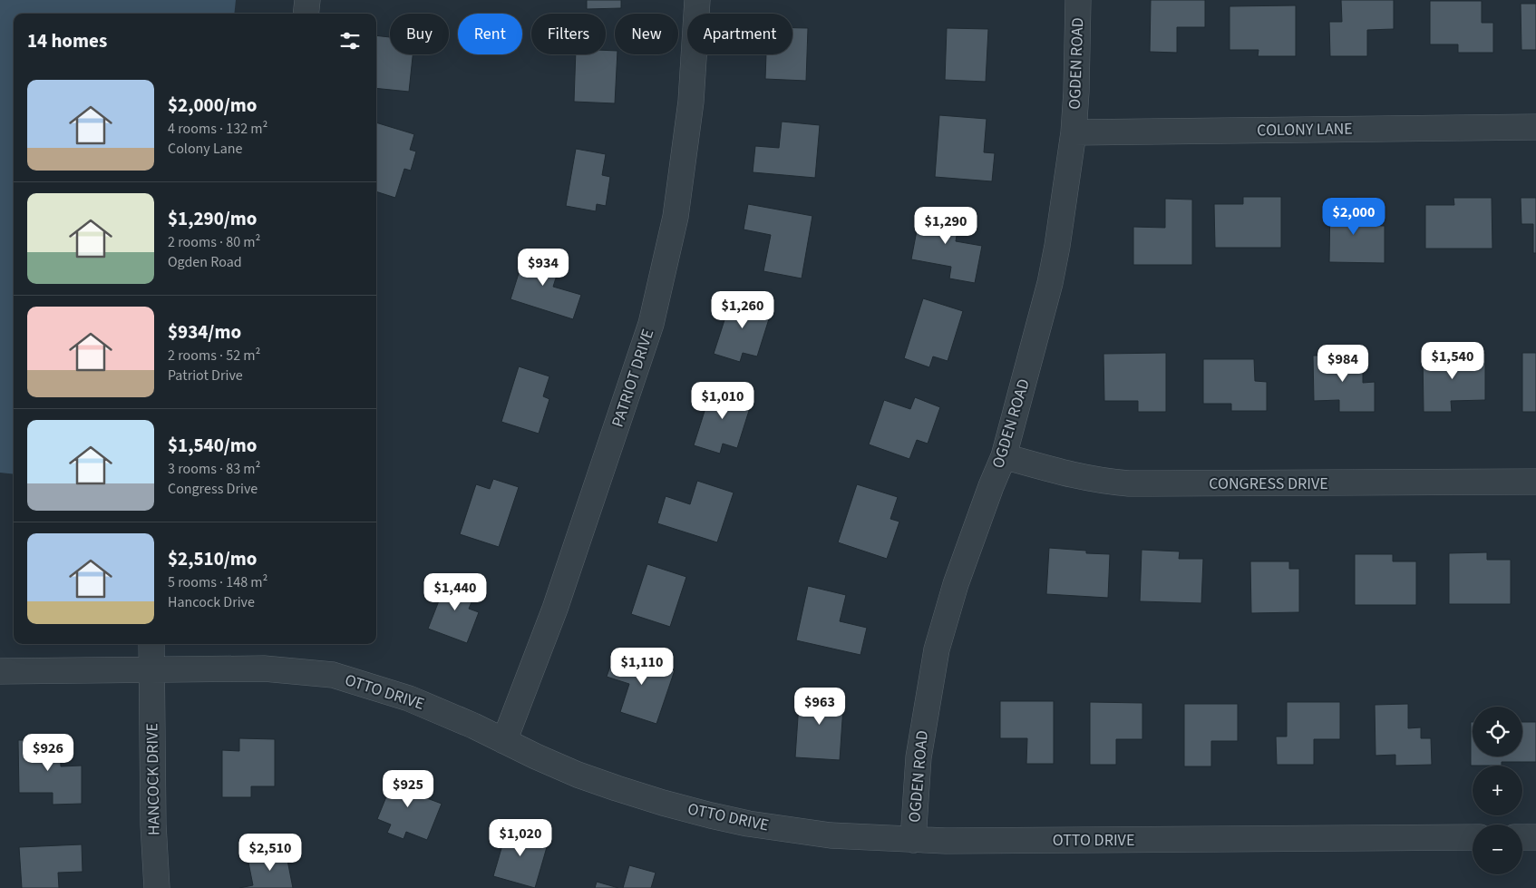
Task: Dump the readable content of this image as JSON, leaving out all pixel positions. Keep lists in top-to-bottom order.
{
  "streets": {
    "street": [
      "OGDEN ROAD",
      "COLONY LANE",
      "PATRIOT DRIVE",
      "CONGRESS DRIVE",
      "OTTO DRIVE",
      "HANCOCK DRIVE"
    ]
  },
  "crossings": [
    ["OGDEN ROAD", "COLONY LANE"],
    ["OGDEN ROAD", "CONGRESS DRIVE"],
    ["OGDEN ROAD", "OTTO DRIVE"],
    ["PATRIOT DRIVE", "OTTO DRIVE"],
    ["OTTO DRIVE", "HANCOCK DRIVE"]
  ],
  "page": {
    "chip": [
      "Buy",
      "Rent",
      "Filters",
      "New",
      "Apartment"
    ],
    "heading": "14 homes",
    "list": [
      {
        "name": "$2,000/mo",
        "note": "4 rooms · 132 m² · Colony Lane"
      },
      {
        "name": "$1,290/mo",
        "note": "2 rooms · 80 m² · Ogden Road"
      },
      {
        "name": "$934/mo",
        "note": "2 rooms · 52 m² · Patriot Drive"
      },
      {
        "name": "$1,540/mo",
        "note": "3 rooms · 83 m² · Congress Drive"
      },
      {
        "name": "$2,510/mo",
        "note": "5 rooms · 148 m² · Hancock Drive"
      }
    ],
    "price": [
      "$2,000",
      "$1,290",
      "$934",
      "$1,260",
      "$1,540",
      "$984",
      "$1,010",
      "$1,440",
      "$1,110",
      "$963",
      "$926",
      "$925",
      "$1,020",
      "$2,510"
    ],
    "map_buttons": ["+", "−"]
  }
}
